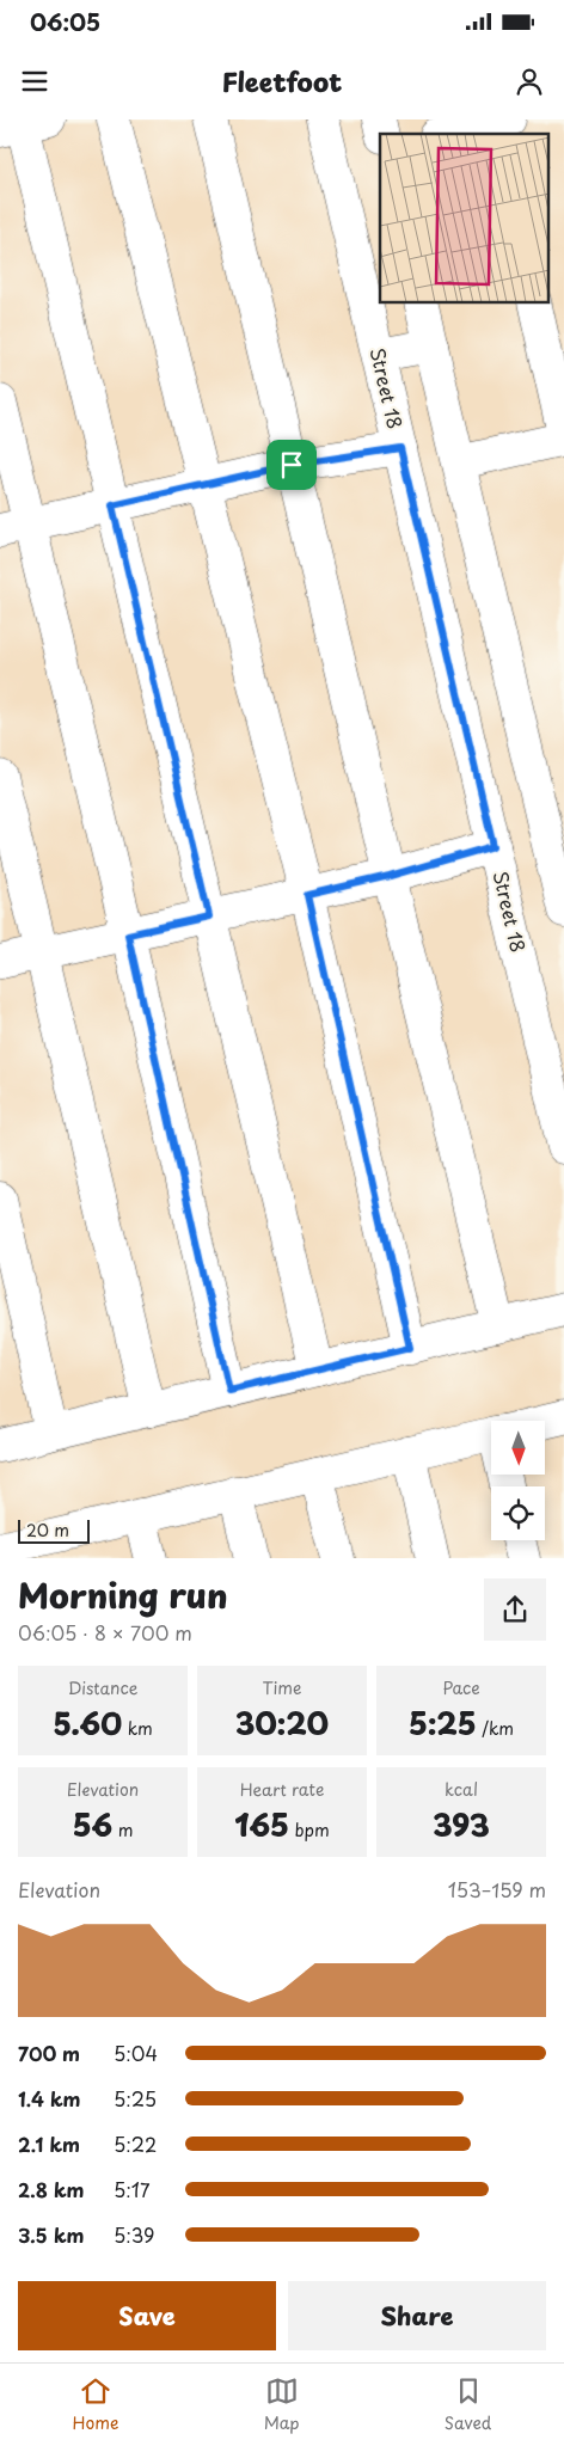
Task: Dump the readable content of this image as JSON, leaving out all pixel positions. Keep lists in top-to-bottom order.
{
  "streets": {
    "street": ["Street 18"]
  },
  "scale_bar": "20 m",
  "north": "bottom",
  "page": {
    "status": "06:05",
    "header": "Fleetfoot",
    "scale": "20 m",
    "heading": ["Morning run", "06:05 · 8 × 700 m"],
    "stats": [
      ["Distance", "5.60 km"],
      ["Time", "30:20"],
      ["Pace", "5:25 /km"],
      ["Elevation", "56 m"],
      ["Heart rate", "165 bpm"],
      ["kcal", "393"]
    ],
    "chart": ["Elevation", "153–159 m"],
    "list": [
      {
        "name": "700 m",
        "note": "5:04"
      },
      {
        "name": "1.4 km",
        "note": "5:25"
      },
      {
        "name": "2.1 km",
        "note": "5:22"
      },
      {
        "name": "2.8 km",
        "note": "5:17"
      },
      {
        "name": "3.5 km",
        "note": "5:39"
      }
    ],
    "buttons": ["Save", "Share"],
    "tabs": ["Home", "Map", "Saved"]
  }
}
